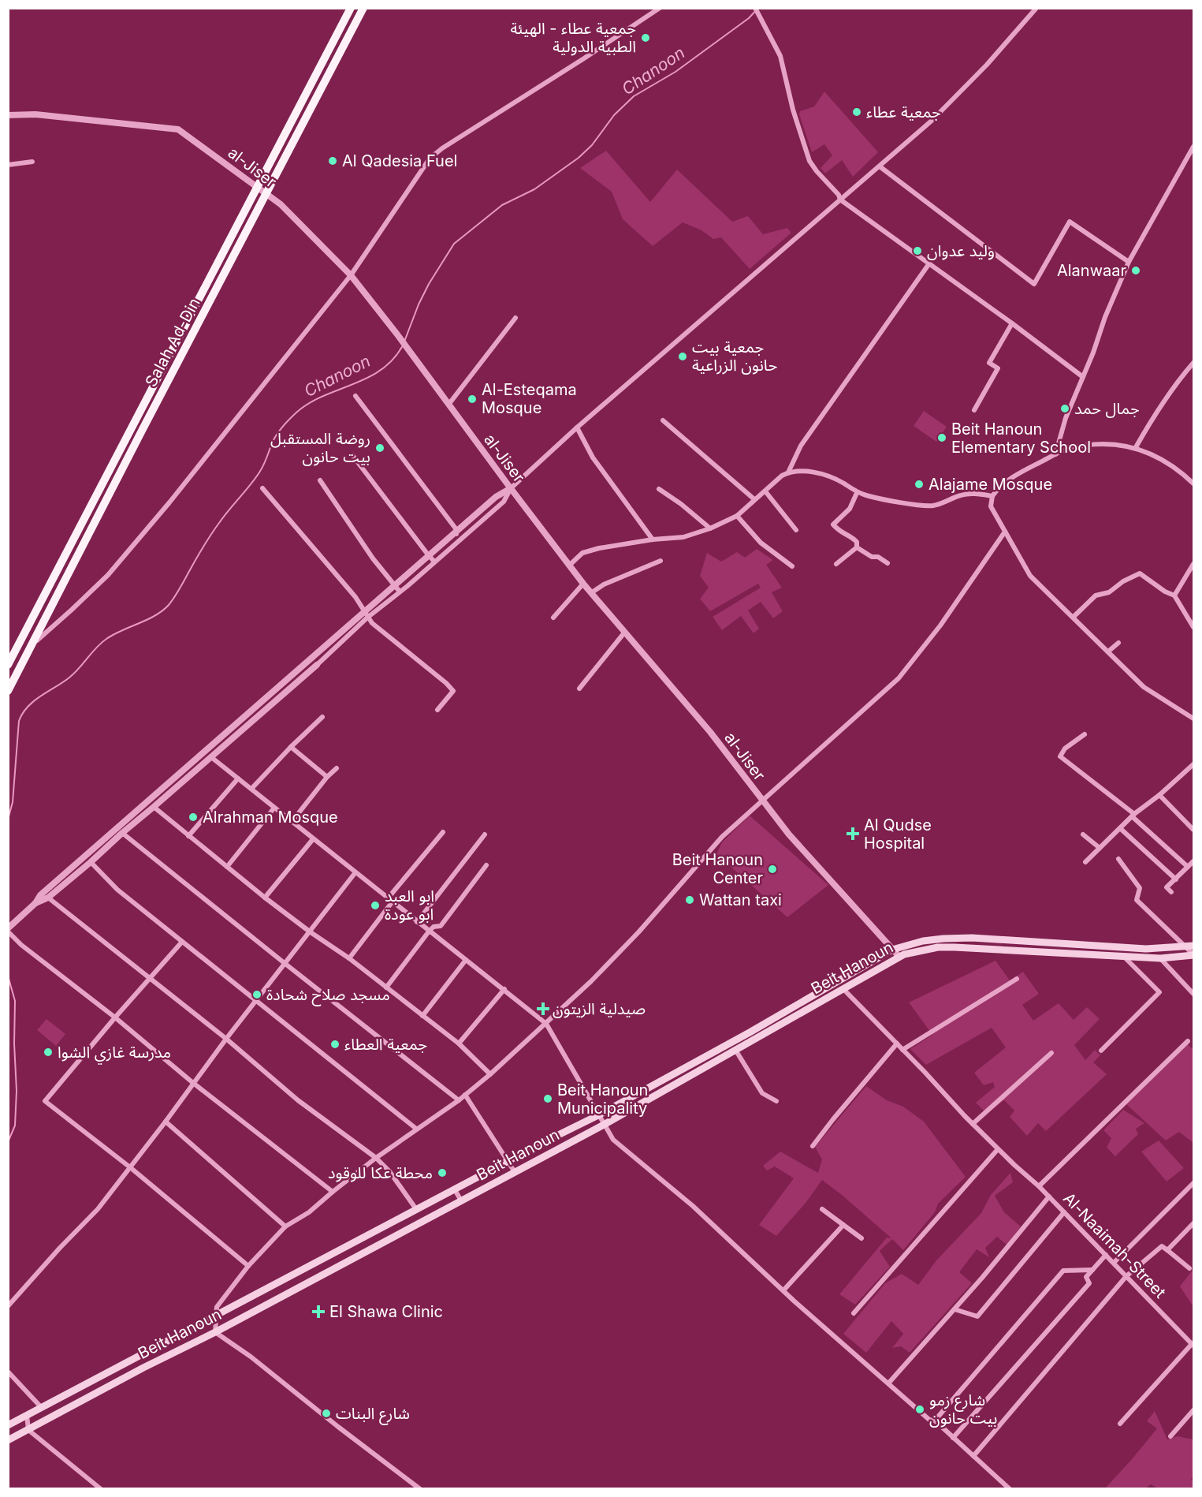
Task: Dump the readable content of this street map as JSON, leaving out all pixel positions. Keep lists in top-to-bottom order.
{
  "streets": {
    "highway": ["Salah Ad-Din"],
    "main road": ["Beit Hanoun"],
    "street": ["al-Jiser", "Al-Naaimah-Street"]
  },
  "crossings": [
    ["al-Jiser", "Salah Ad-Din"],
    ["al-Jiser", "Beit Hanoun"],
    ["Beit Hanoun", "Al-Naaimah-Street"]
  ],
  "water": ["Chanoon"],
  "places": {
    "other": [
      "جمعية عطاء - الهيئة الطبية الدولية",
      "جمعية عطاء",
      "Al Qadesia Fuel",
      "وليد عدوان",
      "Alanwaar",
      "جمعية بيت حانون الزراعية",
      "Al-Esteqama Mosque",
      "جمال حمد",
      "Beit Hanoun Elementary School",
      "روضة المستقبل بيت حانون",
      "Alajame Mosque",
      "Alrahman Mosque",
      "Beit Hanoun Center",
      "Wattan taxi",
      "ابو العبد ابو عودة",
      "مسجد صلاح شحادة",
      "جمعية العطاء",
      "مدرسة غازي الشوا",
      "Beit Hanoun Municipality",
      "محطة عكا للوقود",
      "شارع زمو بيت حانون",
      "شارع البنات"
    ],
    "health": ["Al Qudse Hospital", "صيدلية الزيتون", "El Shawa Clinic"]
  }
}
